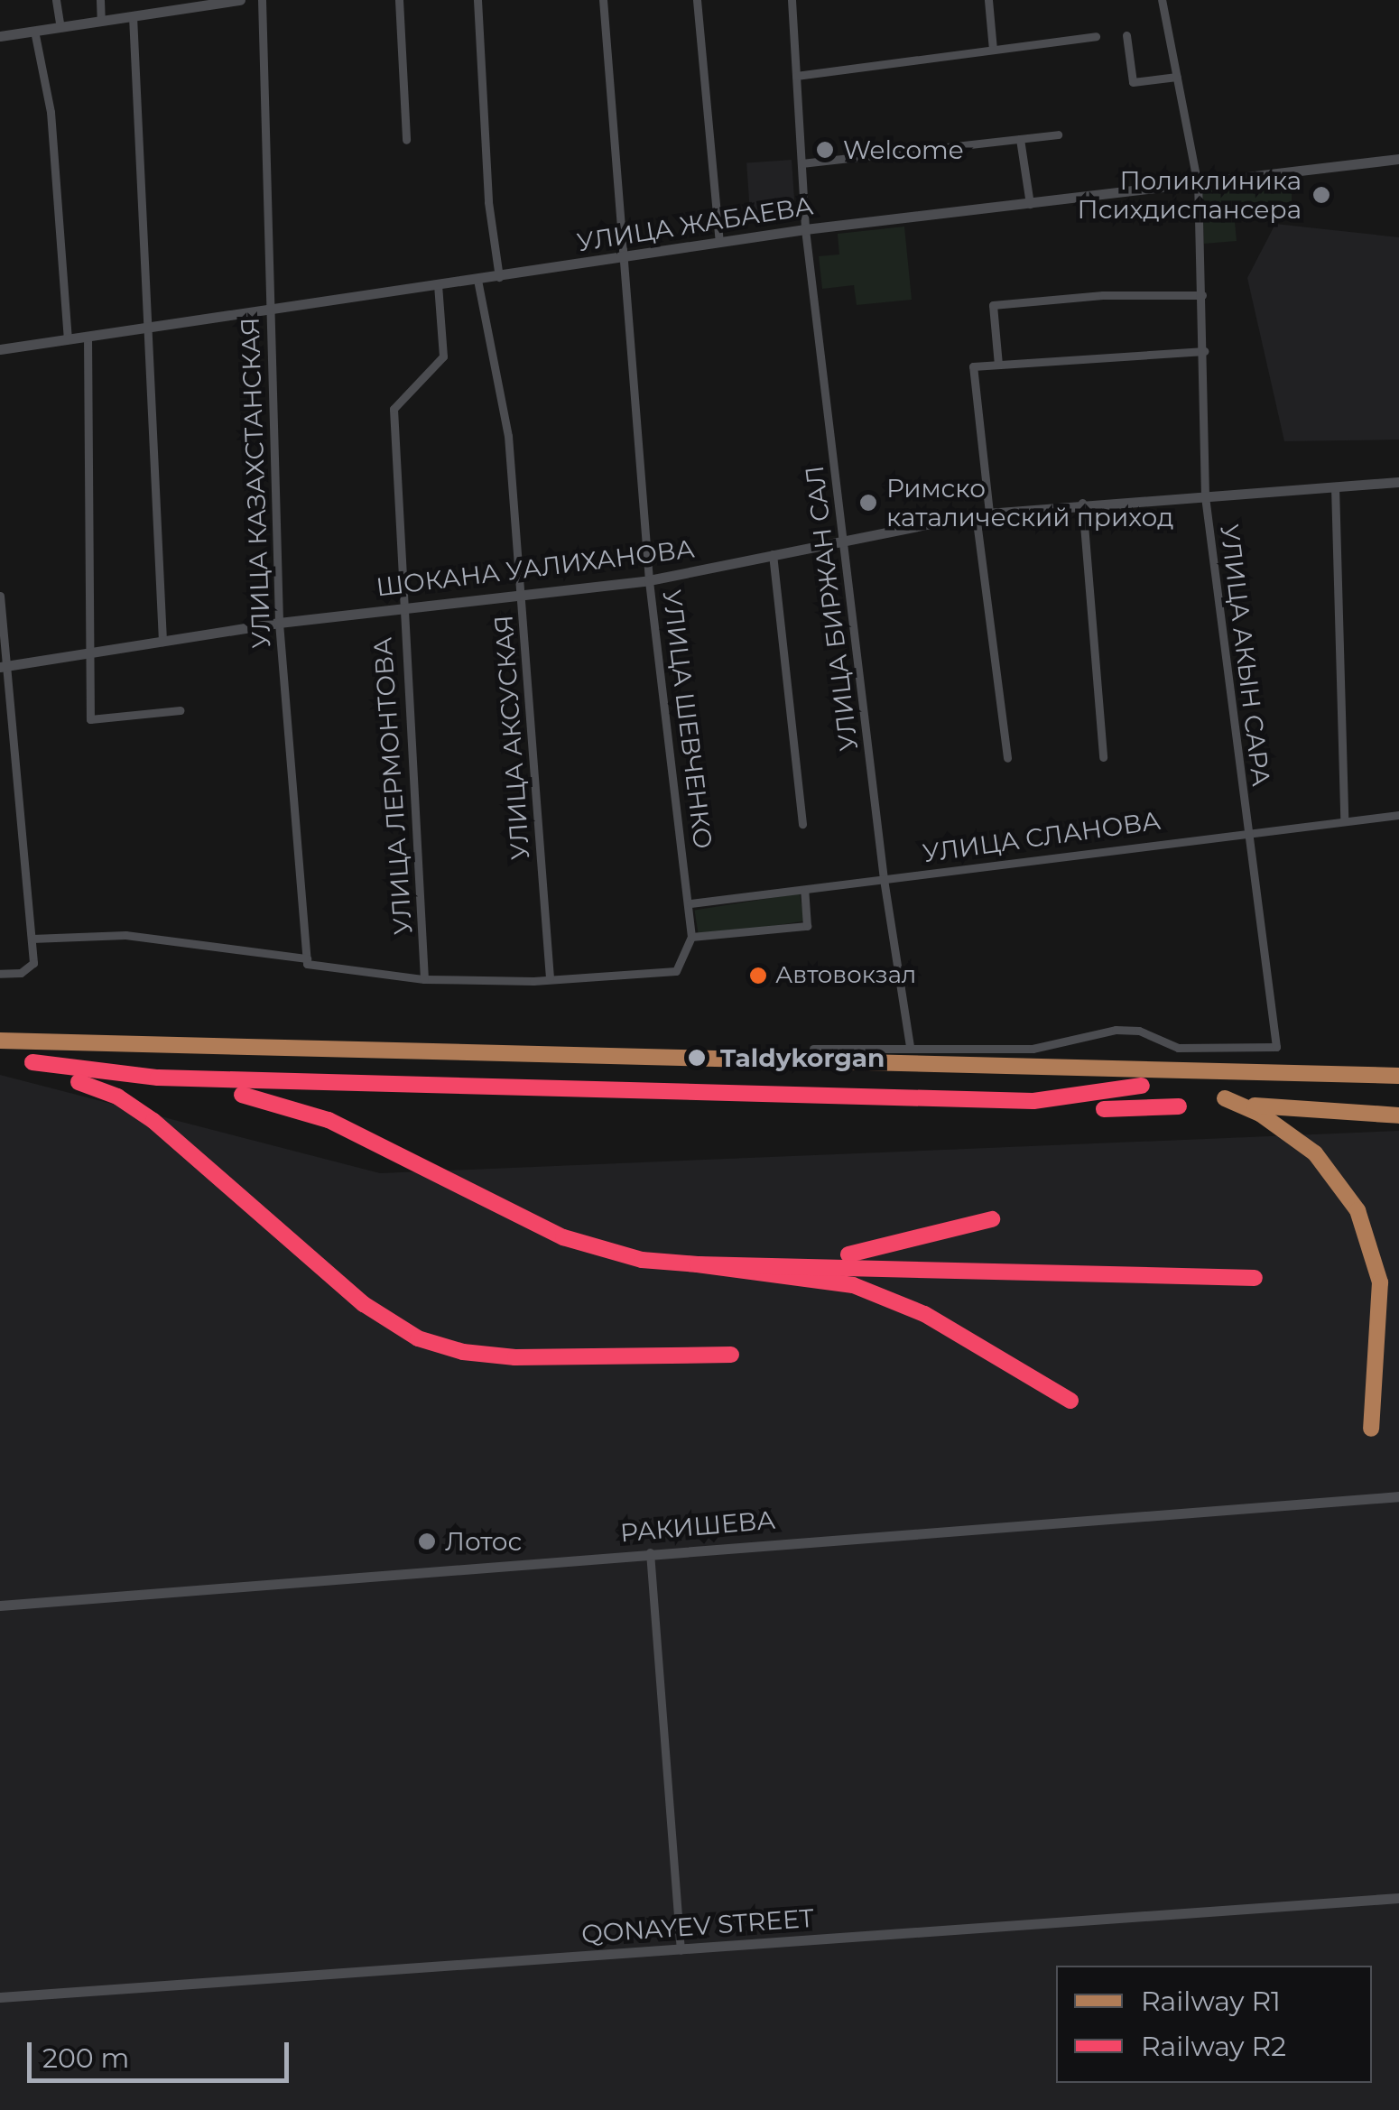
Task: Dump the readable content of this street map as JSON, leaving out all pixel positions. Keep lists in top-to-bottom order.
{
  "streets": {
    "street": [
      "УЛИЦА ЖАБАЕВА",
      "УЛИЦА КАЗАХСТАНСКАЯ",
      "ШОКАНА УАЛИХАНОВА",
      "УЛИЦА БИРЖАН САЛ",
      "УЛИЦА АКЫН САРА",
      "УЛИЦА ШЕВЧЕНКО",
      "УЛИЦА АКСУСКАЯ",
      "УЛИЦА ЛЕРМОНТОВА",
      "УЛИЦА СЛАНОВА",
      "РАКИШЕВА",
      "QONAYEV STREET"
    ]
  },
  "crossings": [
    ["УЛИЦА ЖАБАЕВА", "УЛИЦА КАЗАХСТАНСКАЯ"],
    ["УЛИЦА ЖАБАЕВА", "УЛИЦА БИРЖАН САЛ"],
    ["УЛИЦА ЖАБАЕВА", "УЛИЦА АКЫН САРА"],
    ["УЛИЦА ЖАБАЕВА", "УЛИЦА ШЕВЧЕНКО"],
    ["УЛИЦА ЖАБАЕВА", "УЛИЦА АКСУСКАЯ"],
    ["УЛИЦА ЖАБАЕВА", "УЛИЦА ЛЕРМОНТОВА"],
    ["УЛИЦА КАЗАХСТАНСКАЯ", "ШОКАНА УАЛИХАНОВА"],
    ["ШОКАНА УАЛИХАНОВА", "УЛИЦА БИРЖАН САЛ"],
    ["ШОКАНА УАЛИХАНОВА", "УЛИЦА АКЫН САРА"],
    ["ШОКАНА УАЛИХАНОВА", "УЛИЦА ШЕВЧЕНКО"],
    ["ШОКАНА УАЛИХАНОВА", "УЛИЦА АКСУСКАЯ"],
    ["ШОКАНА УАЛИХАНОВА", "УЛИЦА ЛЕРМОНТОВА"],
    ["УЛИЦА БИРЖАН САЛ", "УЛИЦА АКЫН САРА"],
    ["УЛИЦА БИРЖАН САЛ", "УЛИЦА СЛАНОВА"],
    ["УЛИЦА АКЫН САРА", "УЛИЦА СЛАНОВА"],
    ["УЛИЦА ШЕВЧЕНКО", "УЛИЦА СЛАНОВА"]
  ],
  "places": [
    "Welcome",
    "Поликлиника Психдиспансера",
    "Римско каталический приход",
    "Автовокзал",
    "Taldykorgan",
    "Лотос"
  ],
  "lines": ["rail line R1", "rail line R2"],
  "legend": ["Railway R1", "Railway R2"],
  "scale_bar": "200 m"
}
